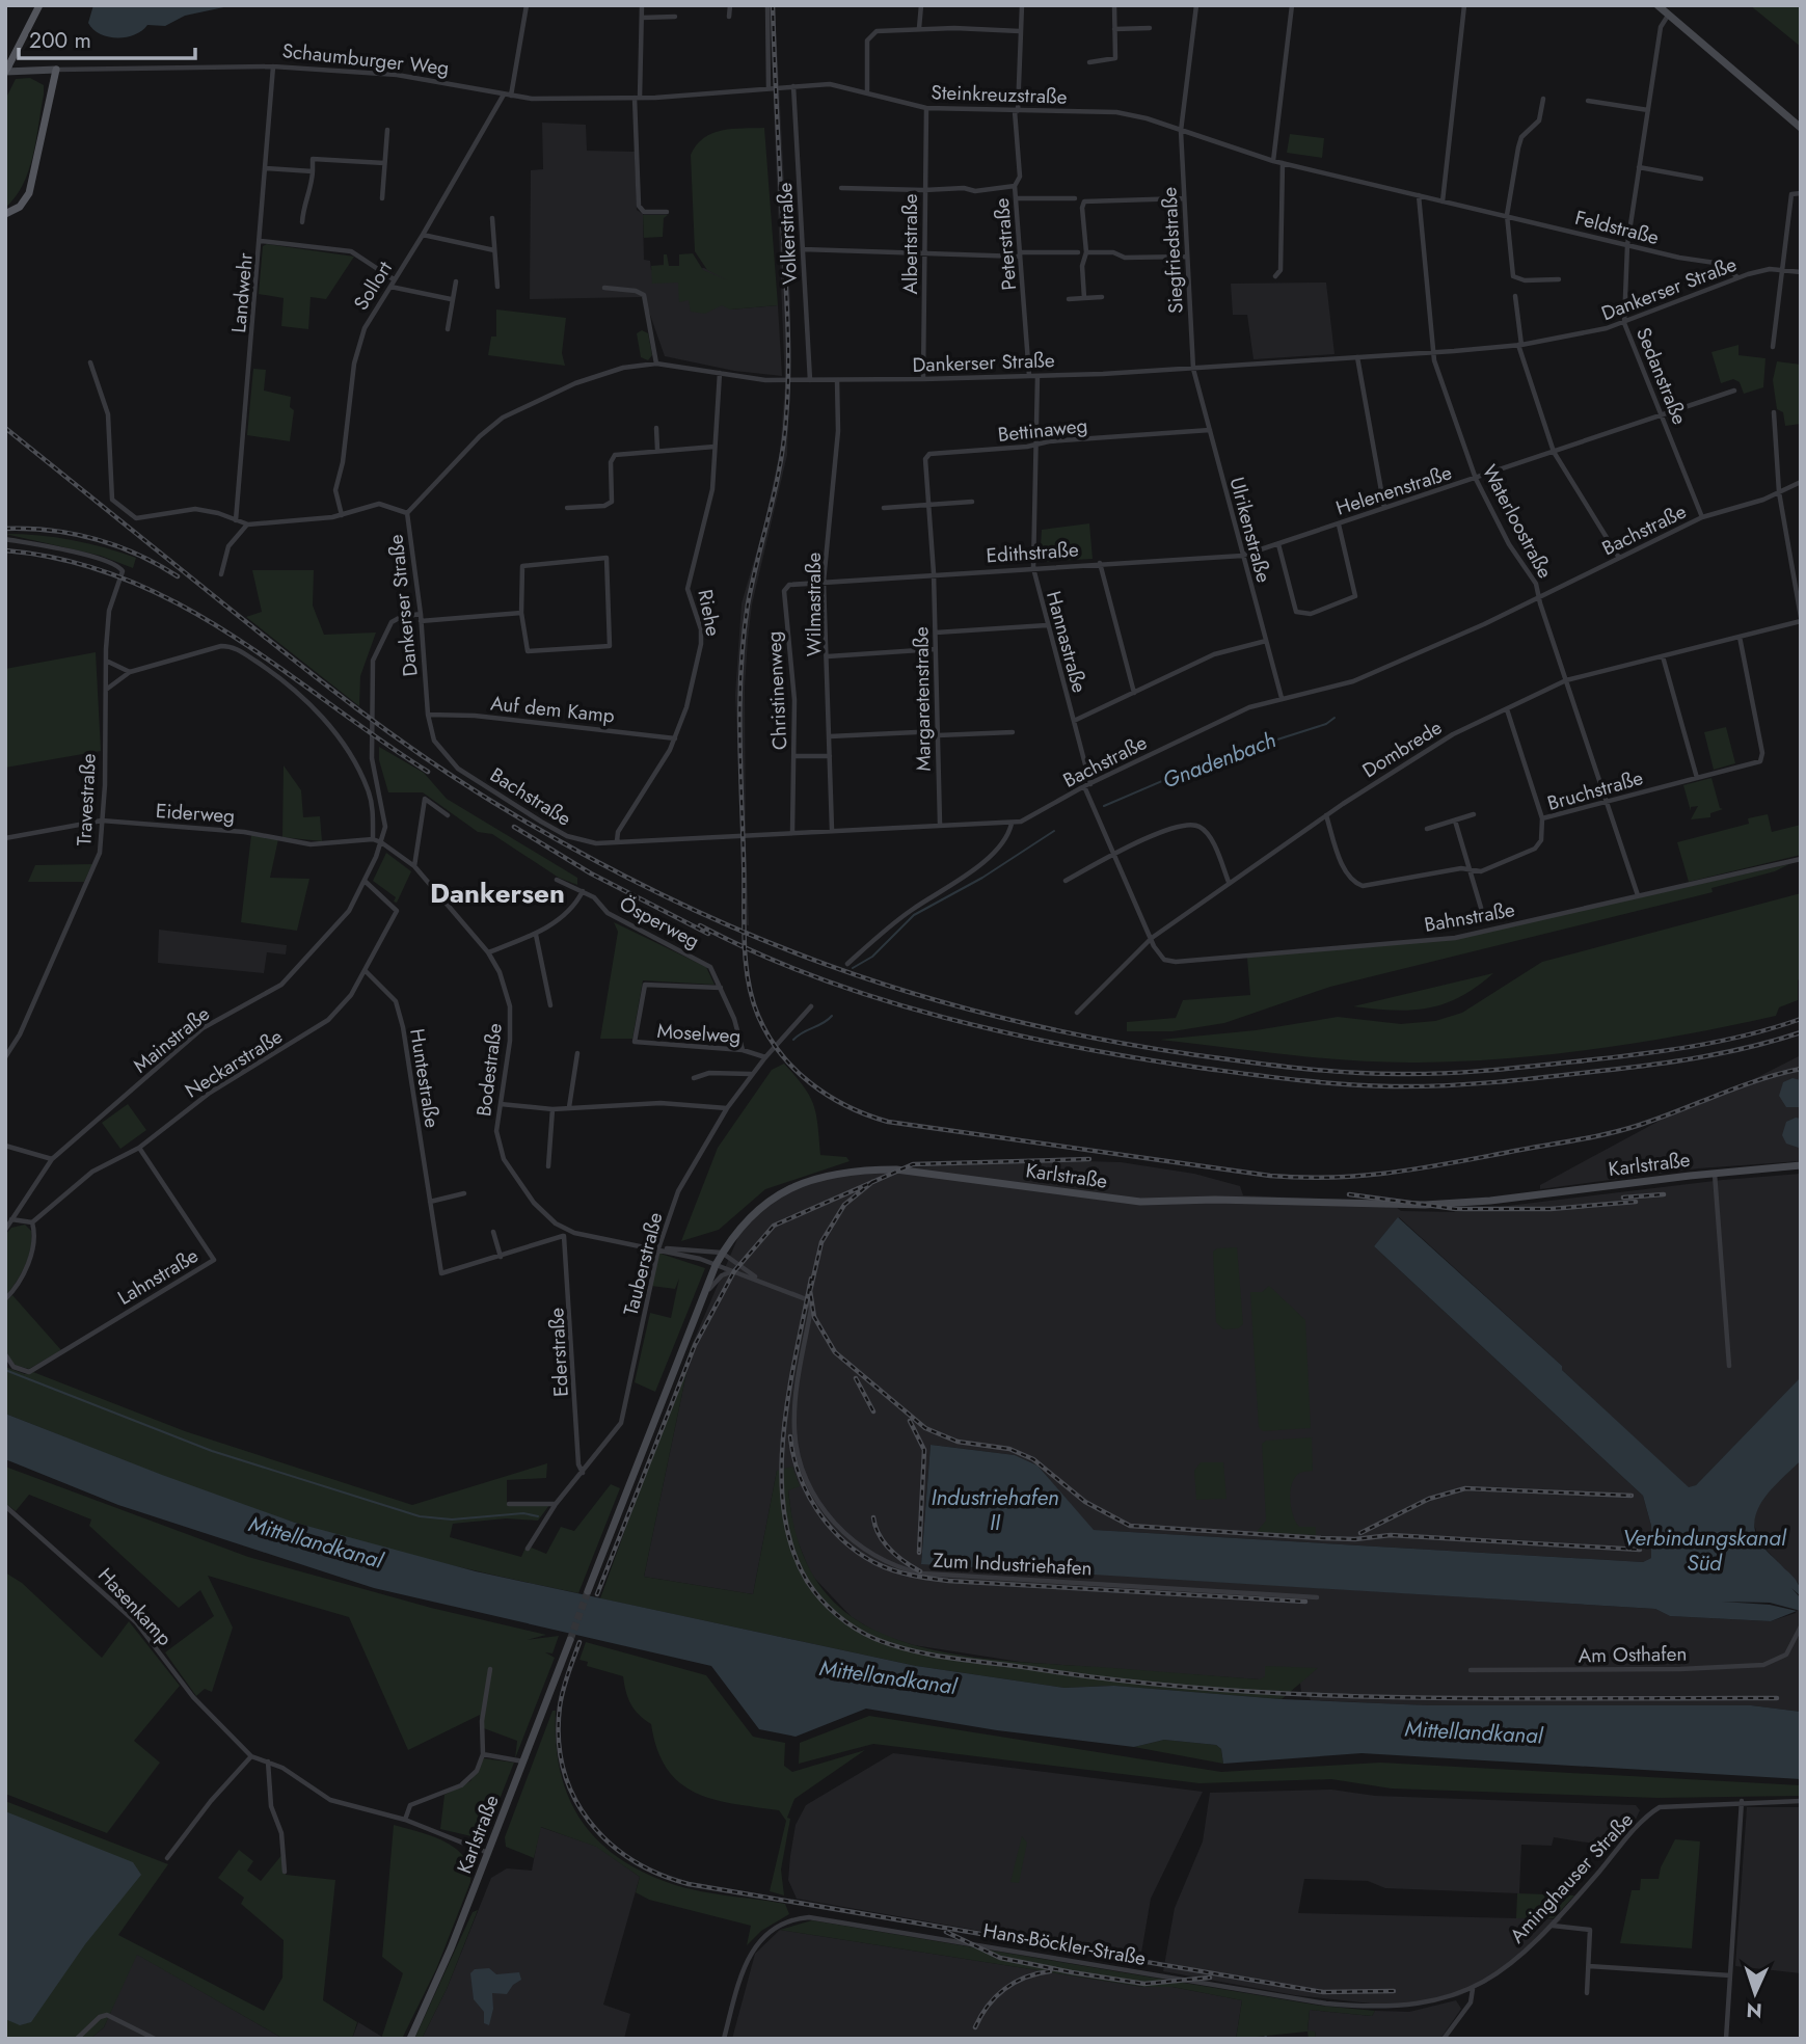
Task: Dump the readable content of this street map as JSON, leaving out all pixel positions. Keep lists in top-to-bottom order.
{
  "streets": {
    "street": [
      "Schaumburger Weg",
      "Steinkreuzstraße",
      "Feldstraße",
      "Volkerstraße",
      "Albertstraße",
      "Peterstraße",
      "Siegfriedstraße",
      "Sollort",
      "Dankerser Straße",
      "Landwehr",
      "Sedanstraße",
      "Bettinaweg",
      "Helenenstraße",
      "Waterloostraße",
      "Ulrikenstraße",
      "Bachstraße",
      "Edithstraße",
      "Wilmastraße",
      "Riehe",
      "Hannastraße",
      "Christinenweg",
      "Margaretenstraße",
      "Auf dem Kamp",
      "Dombrede",
      "Bruchstraße",
      "Travestraße",
      "Eiderweg",
      "Bahnstraße",
      "Ösperweg",
      "Moselweg",
      "Mainstraße",
      "Neckarstraße",
      "Bodestraße",
      "Huntestraße",
      "Karlstraße",
      "Tauberstraße",
      "Lahnstraße",
      "Ederstraße",
      "Zum Industriehafen",
      "Hasenkamp",
      "Am Osthafen",
      "Aminghauser Straße",
      "Hans-Böckler-Straße"
    ]
  },
  "crossings": [
    ["Schaumburger Weg", "Steinkreuzstraße"],
    ["Schaumburger Weg", "Sollort"],
    ["Schaumburger Weg", "Landwehr"],
    ["Steinkreuzstraße", "Feldstraße"],
    ["Steinkreuzstraße", "Volkerstraße"],
    ["Steinkreuzstraße", "Albertstraße"],
    ["Steinkreuzstraße", "Peterstraße"],
    ["Steinkreuzstraße", "Siegfriedstraße"],
    ["Steinkreuzstraße", "Sollort"],
    ["Steinkreuzstraße", "Waterloostraße"],
    ["Feldstraße", "Dankerser Straße"],
    ["Feldstraße", "Sedanstraße"],
    ["Volkerstraße", "Dankerser Straße"],
    ["Albertstraße", "Dankerser Straße"],
    ["Peterstraße", "Dankerser Straße"],
    ["Siegfriedstraße", "Dankerser Straße"],
    ["Siegfriedstraße", "Ulrikenstraße"],
    ["Dankerser Straße", "Sedanstraße"],
    ["Dankerser Straße", "Waterloostraße"],
    ["Dankerser Straße", "Ulrikenstraße"],
    ["Dankerser Straße", "Bachstraße"],
    ["Dankerser Straße", "Wilmastraße"],
    ["Dankerser Straße", "Riehe"],
    ["Dankerser Straße", "Hannastraße"],
    ["Dankerser Straße", "Auf dem Kamp"],
    ["Dankerser Straße", "Mainstraße"],
    ["Sedanstraße", "Helenenstraße"],
    ["Sedanstraße", "Bachstraße"],
    ["Bettinaweg", "Ulrikenstraße"],
    ["Bettinaweg", "Edithstraße"],
    ["Bettinaweg", "Hannastraße"],
    ["Bettinaweg", "Margaretenstraße"],
    ["Helenenstraße", "Waterloostraße"],
    ["Helenenstraße", "Ulrikenstraße"],
    ["Helenenstraße", "Edithstraße"],
    ["Waterloostraße", "Bachstraße"],
    ["Waterloostraße", "Dombrede"],
    ["Waterloostraße", "Bruchstraße"],
    ["Waterloostraße", "Bahnstraße"],
    ["Ulrikenstraße", "Bachstraße"],
    ["Ulrikenstraße", "Edithstraße"],
    ["Bachstraße", "Wilmastraße"],
    ["Bachstraße", "Riehe"],
    ["Bachstraße", "Hannastraße"],
    ["Bachstraße", "Christinenweg"],
    ["Bachstraße", "Margaretenstraße"],
    ["Bachstraße", "Auf dem Kamp"],
    ["Edithstraße", "Wilmastraße"],
    ["Edithstraße", "Hannastraße"],
    ["Edithstraße", "Christinenweg"],
    ["Edithstraße", "Margaretenstraße"],
    ["Wilmastraße", "Christinenweg"],
    ["Riehe", "Auf dem Kamp"],
    ["Hannastraße", "Dombrede"],
    ["Hannastraße", "Bahnstraße"],
    ["Dombrede", "Bruchstraße"],
    ["Dombrede", "Bahnstraße"],
    ["Travestraße", "Eiderweg"],
    ["Eiderweg", "Mainstraße"],
    ["Eiderweg", "Bodestraße"],
    ["Ösperweg", "Moselweg"],
    ["Moselweg", "Tauberstraße"],
    ["Mainstraße", "Neckarstraße"],
    ["Mainstraße", "Bodestraße"],
    ["Neckarstraße", "Huntestraße"],
    ["Neckarstraße", "Lahnstraße"],
    ["Bodestraße", "Karlstraße"],
    ["Bodestraße", "Tauberstraße"],
    ["Bodestraße", "Zum Industriehafen"],
    ["Karlstraße", "Zum Industriehafen"],
    ["Karlstraße", "Hasenkamp"],
    ["Tauberstraße", "Ederstraße"],
    ["Aminghauser Straße", "Hans-Böckler-Straße"]
  ],
  "districts": ["Dankersen"],
  "water": [
    "Gnadenbach",
    "Industriehafen II",
    "Verbindungskanal Süd",
    "Mittellandkanal"
  ],
  "scale_bar": "200 m",
  "north": "bottom"
}
